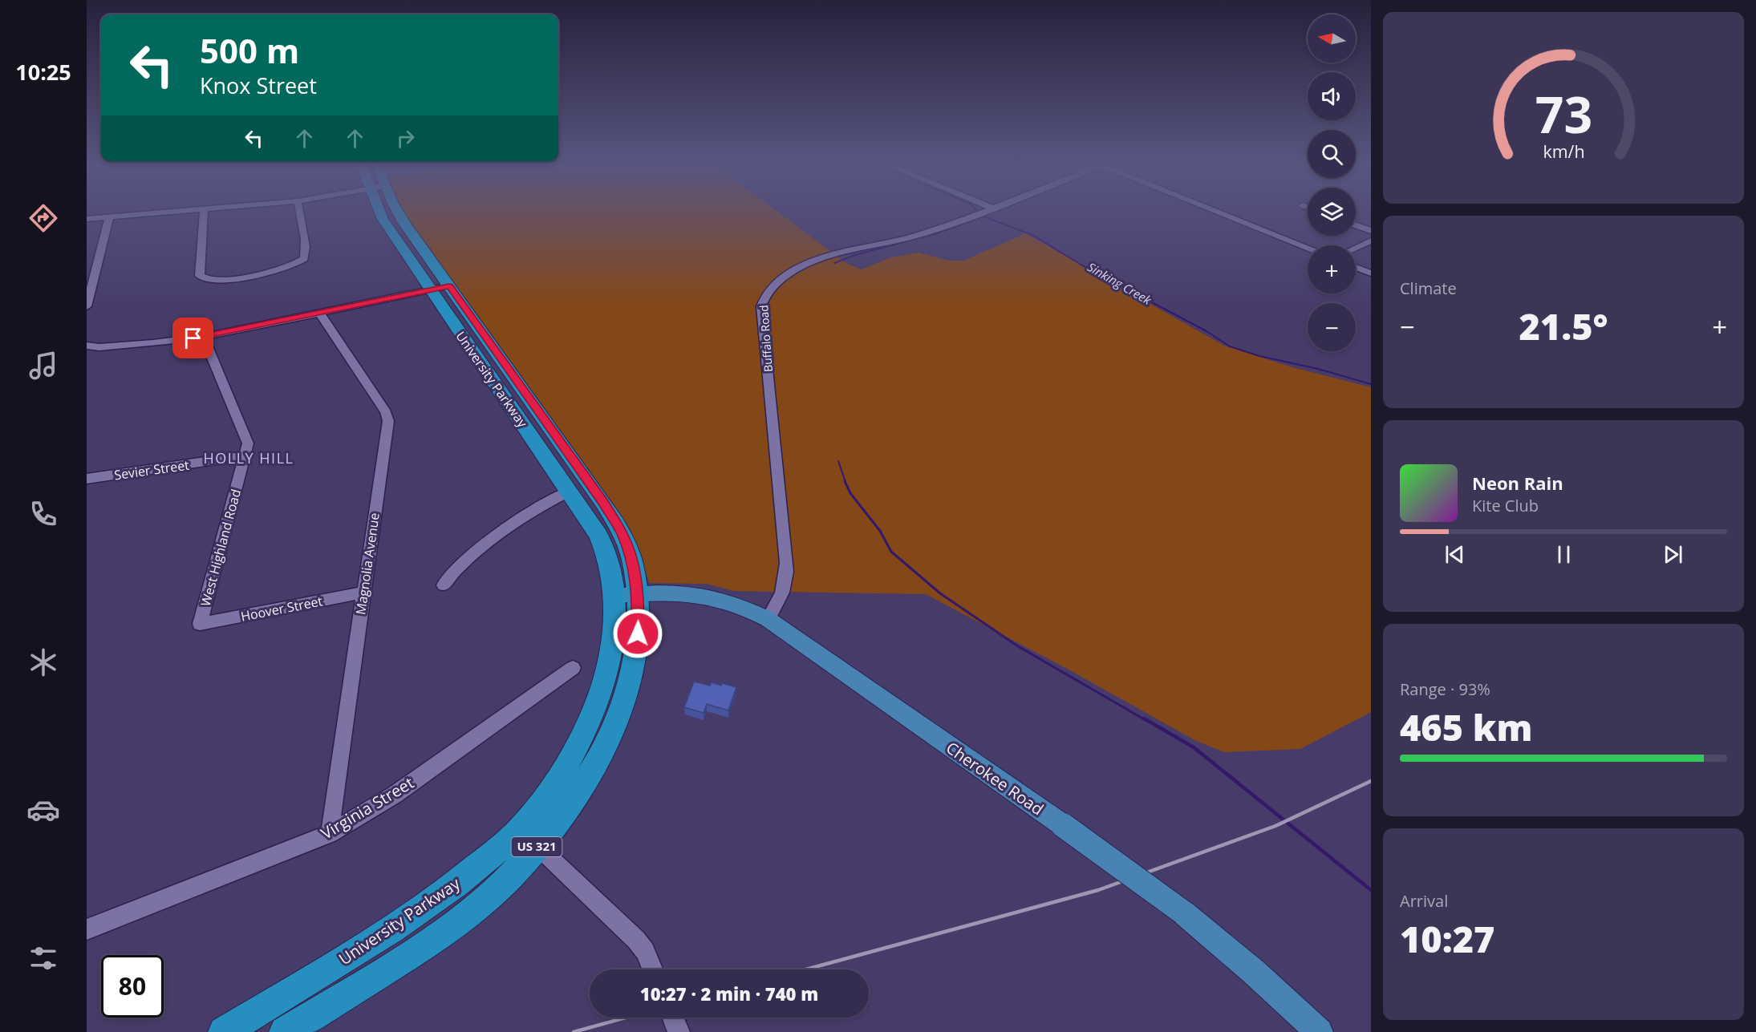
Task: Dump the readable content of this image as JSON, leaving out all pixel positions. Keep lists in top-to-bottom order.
{
  "streets": {
    "highway": ["University Parkway", "US 321"],
    "main road": ["Cherokee Road"],
    "street": [
      "Buffalo Road",
      "Sevier Street",
      "West Highland Road",
      "Magnolia Avenue",
      "Hoover Street",
      "Virginia Street"
    ]
  },
  "crossings": [
    ["Buffalo Road", "Cherokee Road"],
    ["University Parkway", "Cherokee Road"],
    ["Sevier Street", "West Highland Road"],
    ["West Highland Road", "Hoover Street"],
    ["Magnolia Avenue", "Hoover Street"],
    ["Magnolia Avenue", "Virginia Street"]
  ],
  "districts": ["HOLLY HILL"],
  "water": ["Sinking Creek"],
  "north": "left",
  "page": {
    "tabs": "10:25",
    "map_buttons": ["+", "−"],
    "turn": ["500 m", "Knox Street"],
    "tile": [
      "Climate",
      ["Range · 93%", "465 km"],
      ["Arrival", "10:27"]
    ],
    "heat": ["−", "21.5°", "+"],
    "song": ["Neon Rain", "Kite Club"],
    "limit": "80",
    "trip": "10:27 · 2 min · 740 m",
    "gauge": ["73", "km/h"]
  }
}
